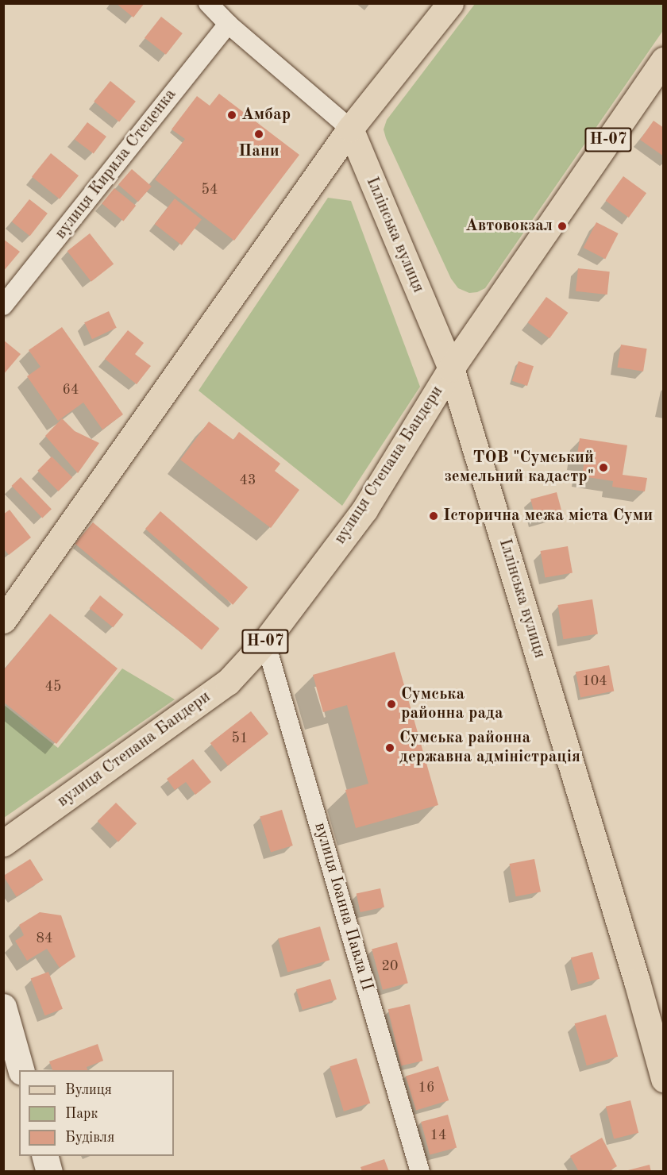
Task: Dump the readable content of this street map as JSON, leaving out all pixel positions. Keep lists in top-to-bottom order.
{
  "streets": {
    "main road": ["Н-07", "Іллінська вулиця", "вулиця Степана Бандери"],
    "street": ["вулиця Кирила Стеценка", "вулиця Іоанна Павла II"]
  },
  "crossings": [
    ["Іллінська вулиця", "вулиця Степана Бандери"],
    ["вулиця Степана Бандери", "вулиця Іоанна Павла II"]
  ],
  "places": [
    "Амбар",
    "Пани",
    "Автовокзал",
    "ТОВ \"Сумський земельний кадастр\"",
    "Історична межа міста Суми",
    "Сумська районна рада",
    "Сумська районна державна адміністрація"
  ],
  "house_numbers": [
    "54",
    "64",
    "43",
    "104",
    "45",
    "51",
    "84",
    "20",
    "16",
    "14"
  ],
  "legend": ["Вулиця", "Парк", "Будівля"]
}
